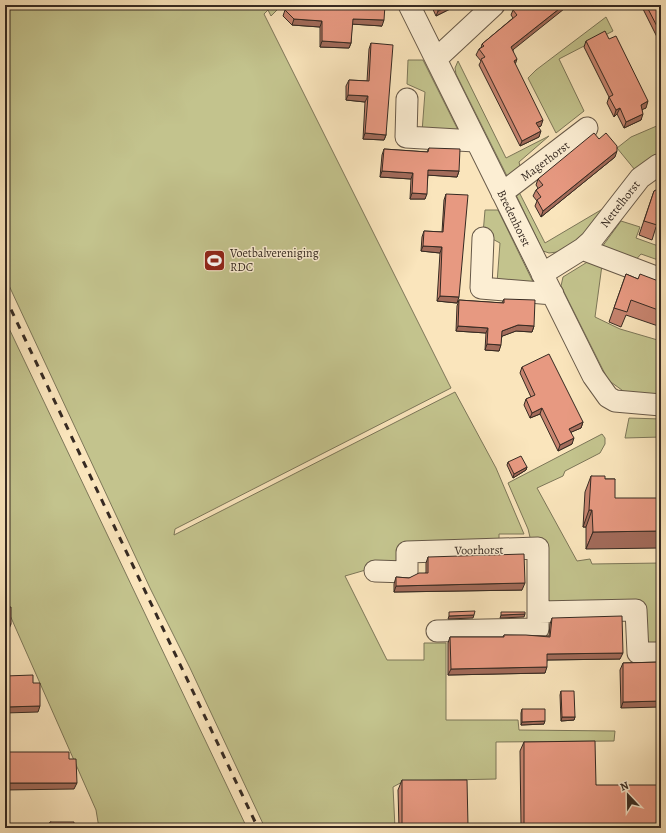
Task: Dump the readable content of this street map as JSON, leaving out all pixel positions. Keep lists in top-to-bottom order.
{
  "streets": {
    "street": [
      "Magerhorst",
      "Nettelhorst",
      "Bredenhorst",
      "Voorhorst"
    ]
  },
  "crossings": [
    ["Magerhorst", "Bredenhorst"],
    ["Nettelhorst", "Bredenhorst"]
  ],
  "places": {
    "sports": ["Voetbalvereniging RDC"]
  },
  "north": "top"
}
